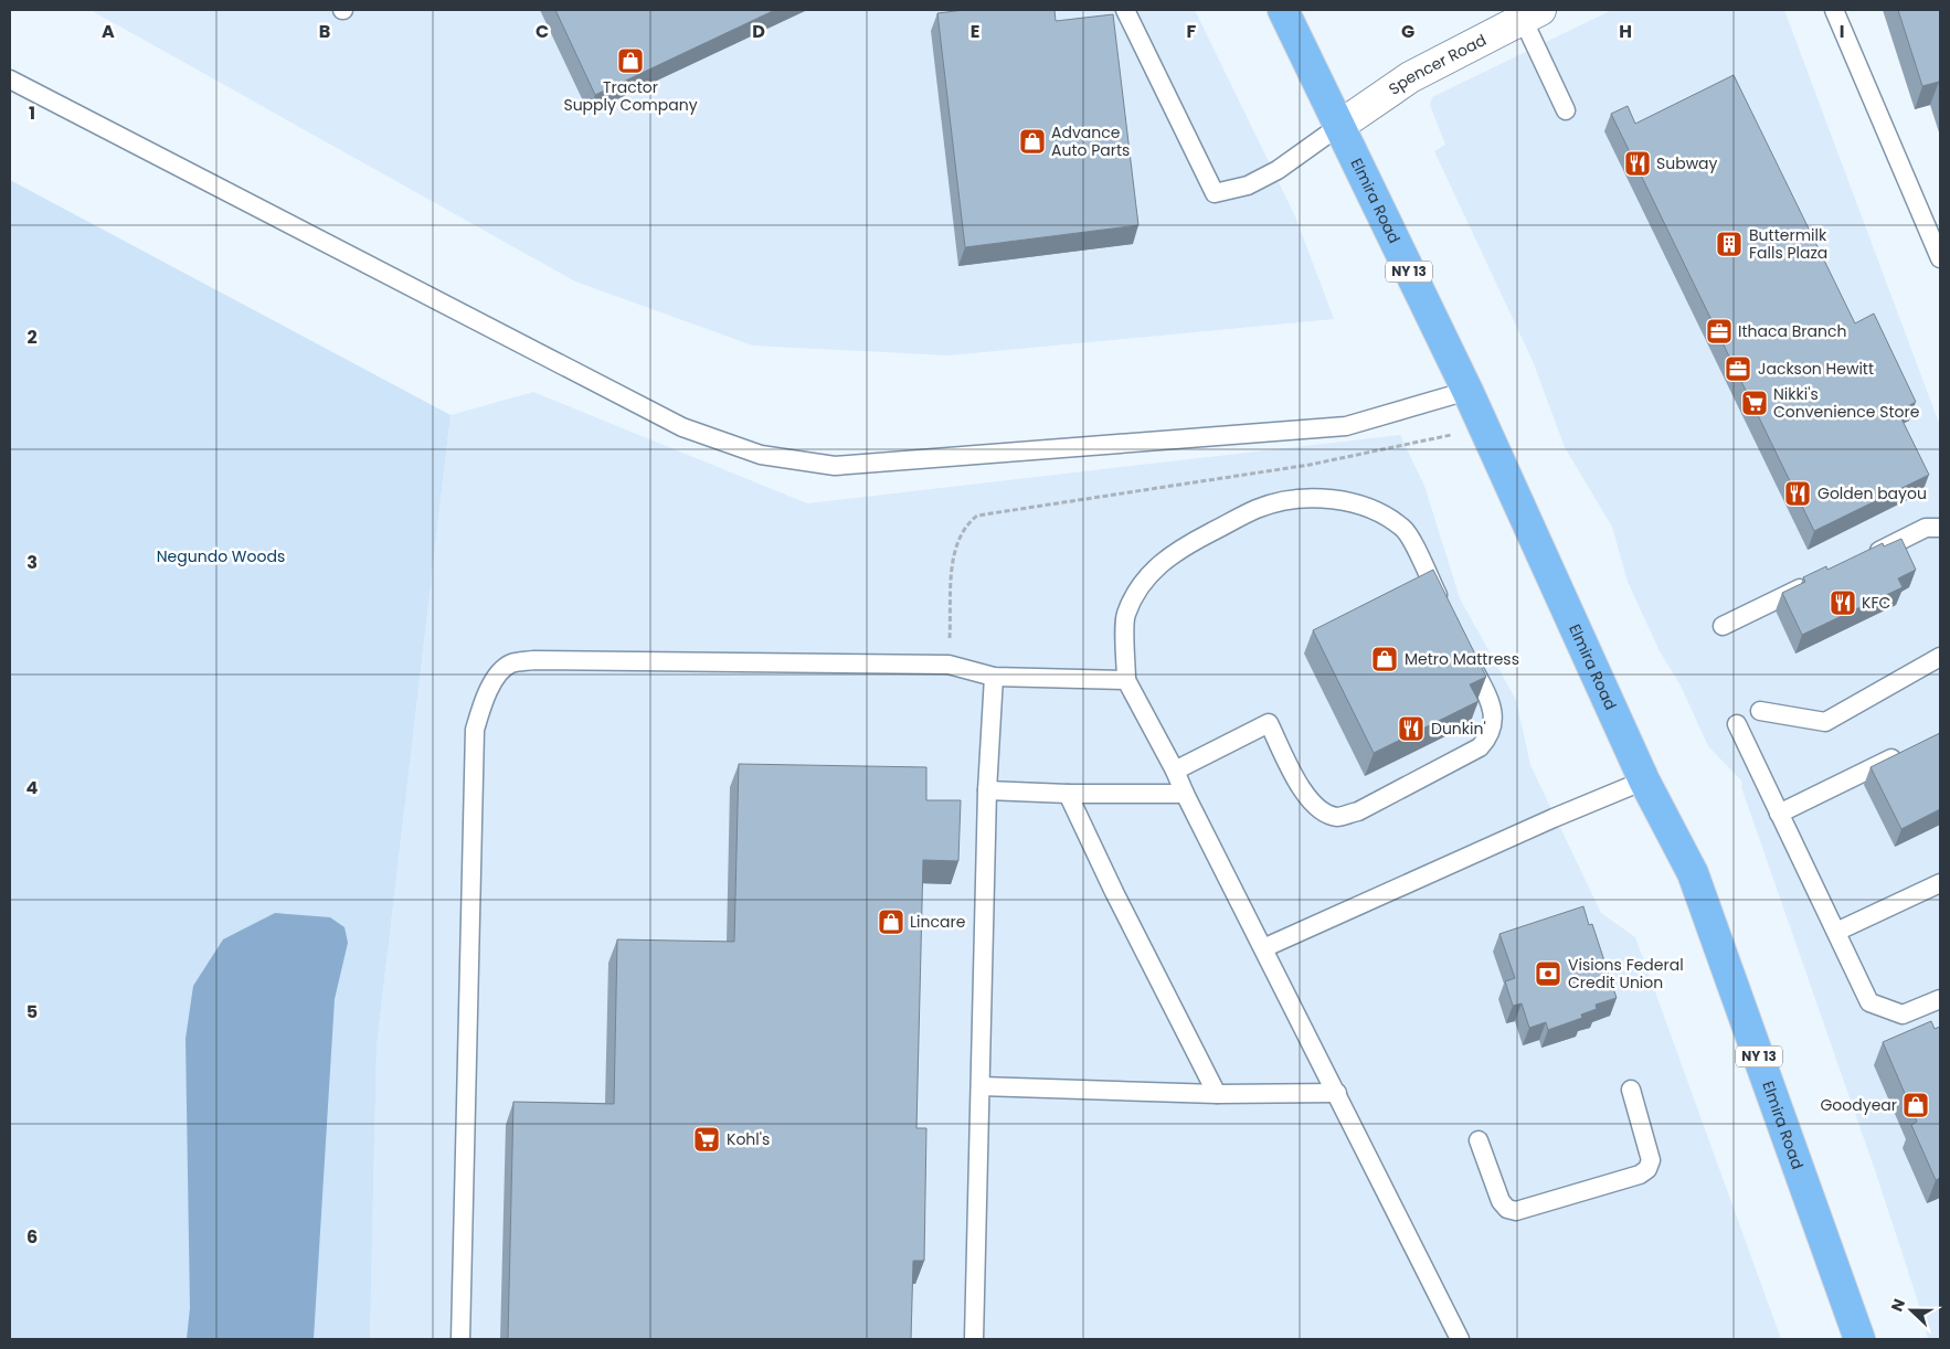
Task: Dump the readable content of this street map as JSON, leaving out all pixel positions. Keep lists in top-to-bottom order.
{
  "streets": {
    "highway": ["Elmira Road", "NY 13"],
    "street": ["Spencer Road"]
  },
  "crossings": [
    ["Spencer Road", "Elmira Road"]
  ],
  "parks": ["Negundo Woods"],
  "places": {
    "shop": [
      "Tractor Supply Company",
      "Advance Auto Parts",
      "Metro Mattress",
      "Lincare",
      "Goodyear"
    ],
    "restaurant": [
      "Subway",
      "Golden bayou",
      "KFC",
      "Dunkin'"
    ],
    "building": ["Buttermilk Falls Plaza"],
    "office": ["Ithaca Branch", "Jackson Hewitt"],
    "supermarket": ["Nikki's Convenience Store", "Kohl's"],
    "bank": ["Visions Federal Credit Union"]
  },
  "north": "left",
  "grid": {
    "columns": [
      "A",
      "B",
      "C",
      "D",
      "E",
      "F",
      "G",
      "H",
      "I"
    ],
    "rows": [
      "1",
      "2",
      "3",
      "4",
      "5",
      "6"
    ]
  }
}
